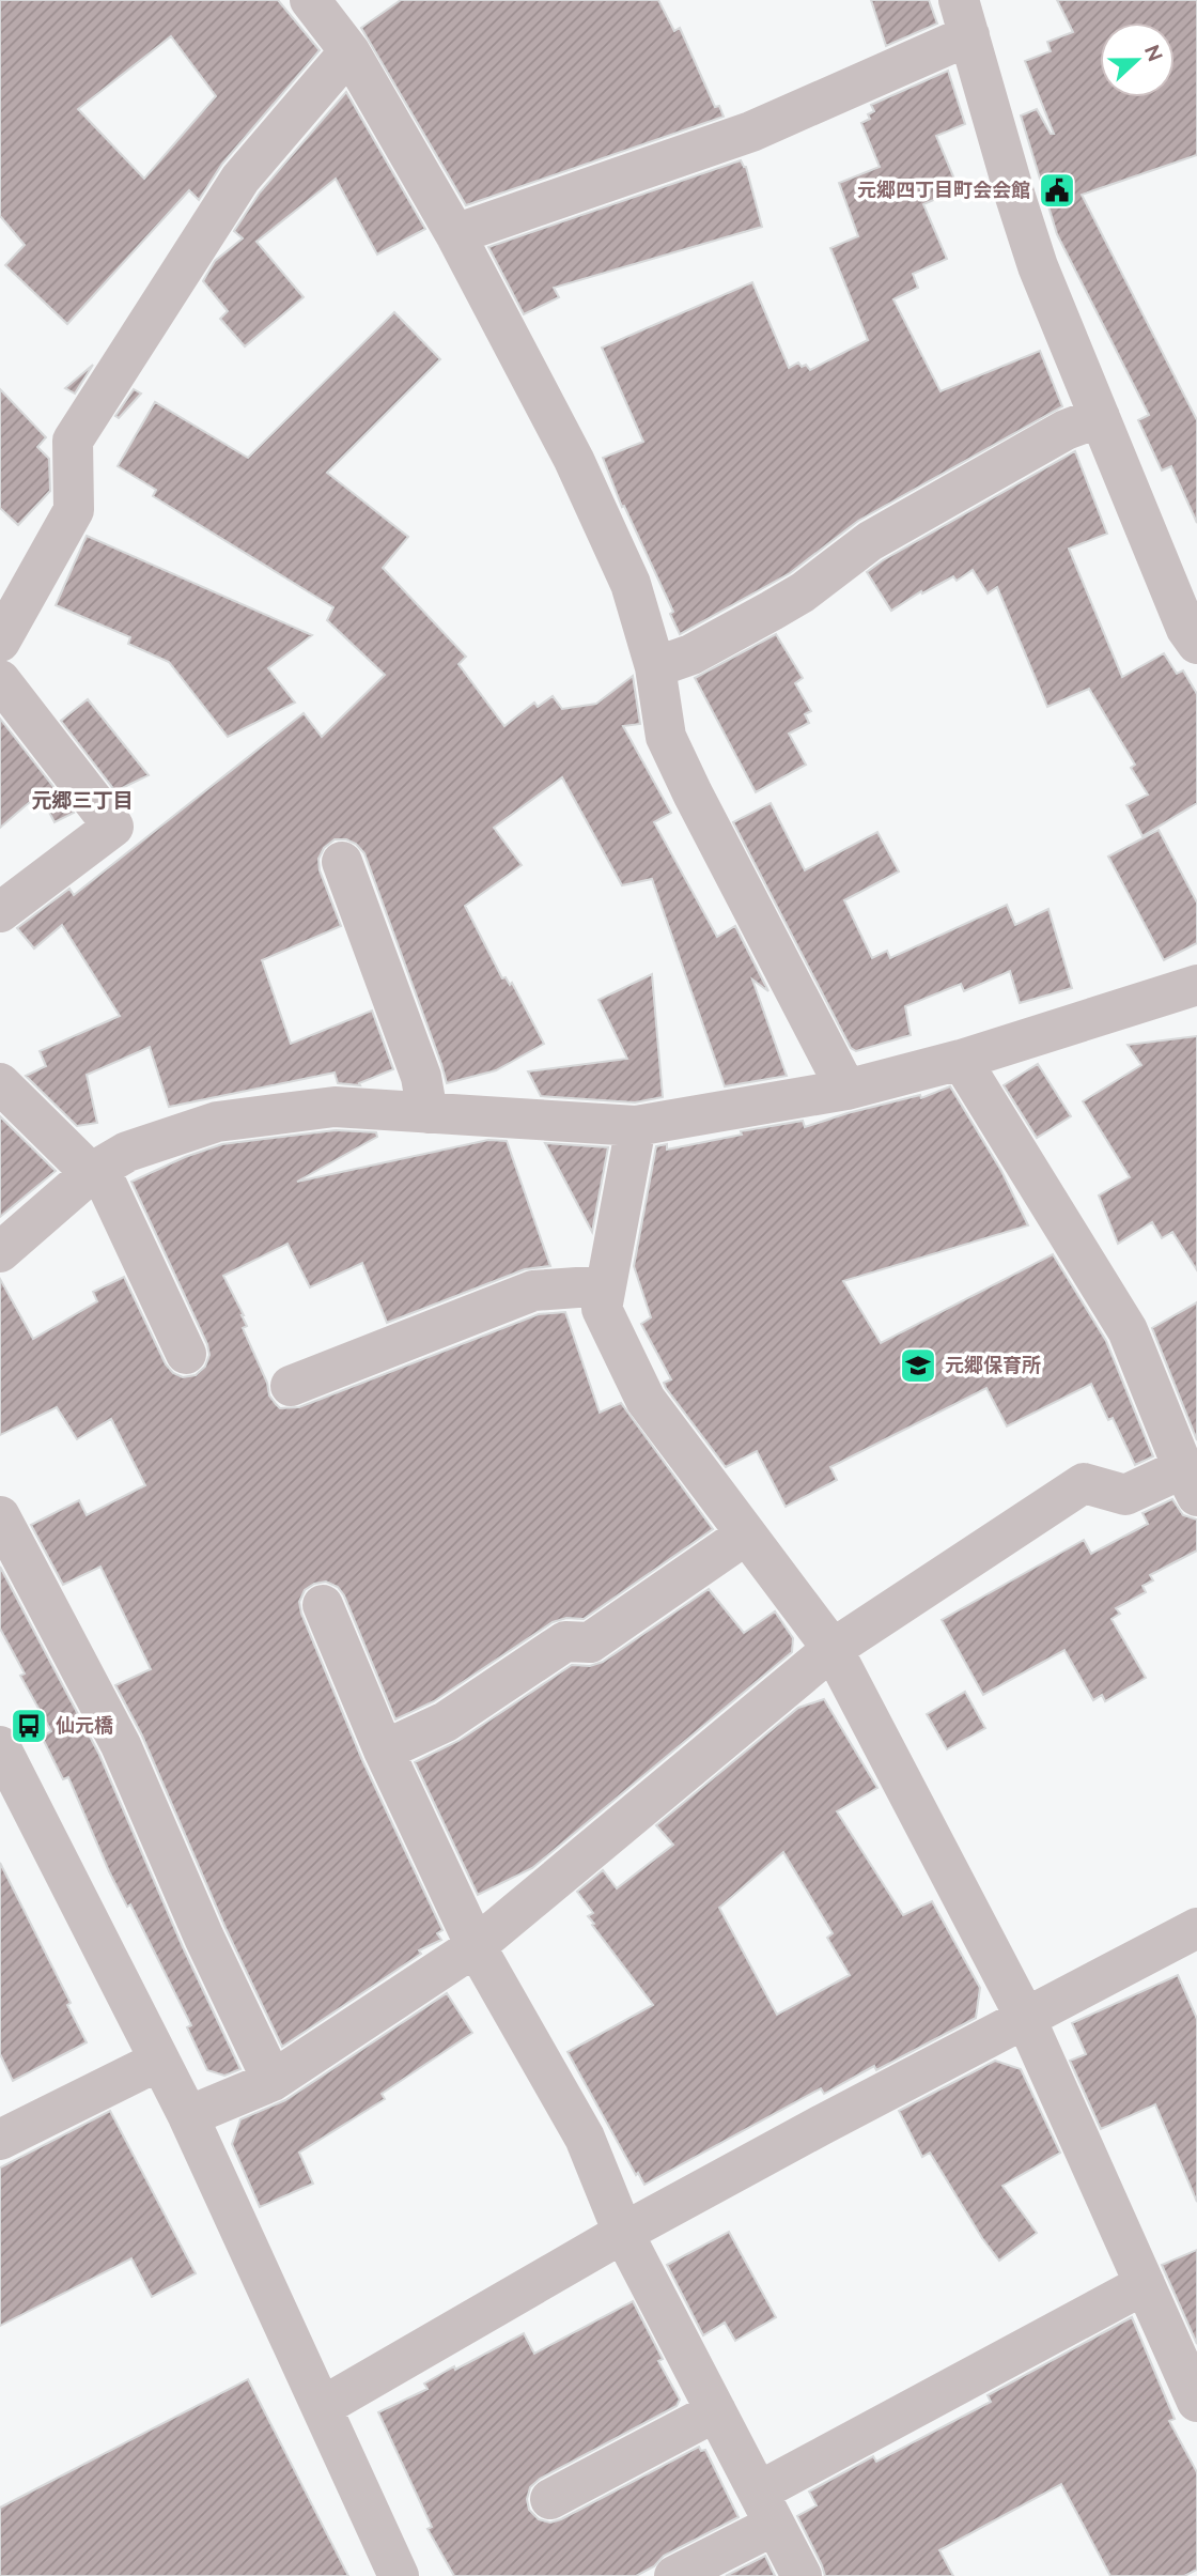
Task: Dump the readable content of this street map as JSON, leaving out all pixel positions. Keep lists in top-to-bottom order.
{
  "districts": ["元郷三丁目"],
  "places": {
    "public building": ["元郷四丁目町会会館"],
    "school or university": ["元郷保育所"],
    "bus stop": ["仙元橋"]
  },
  "north": "right"
}
